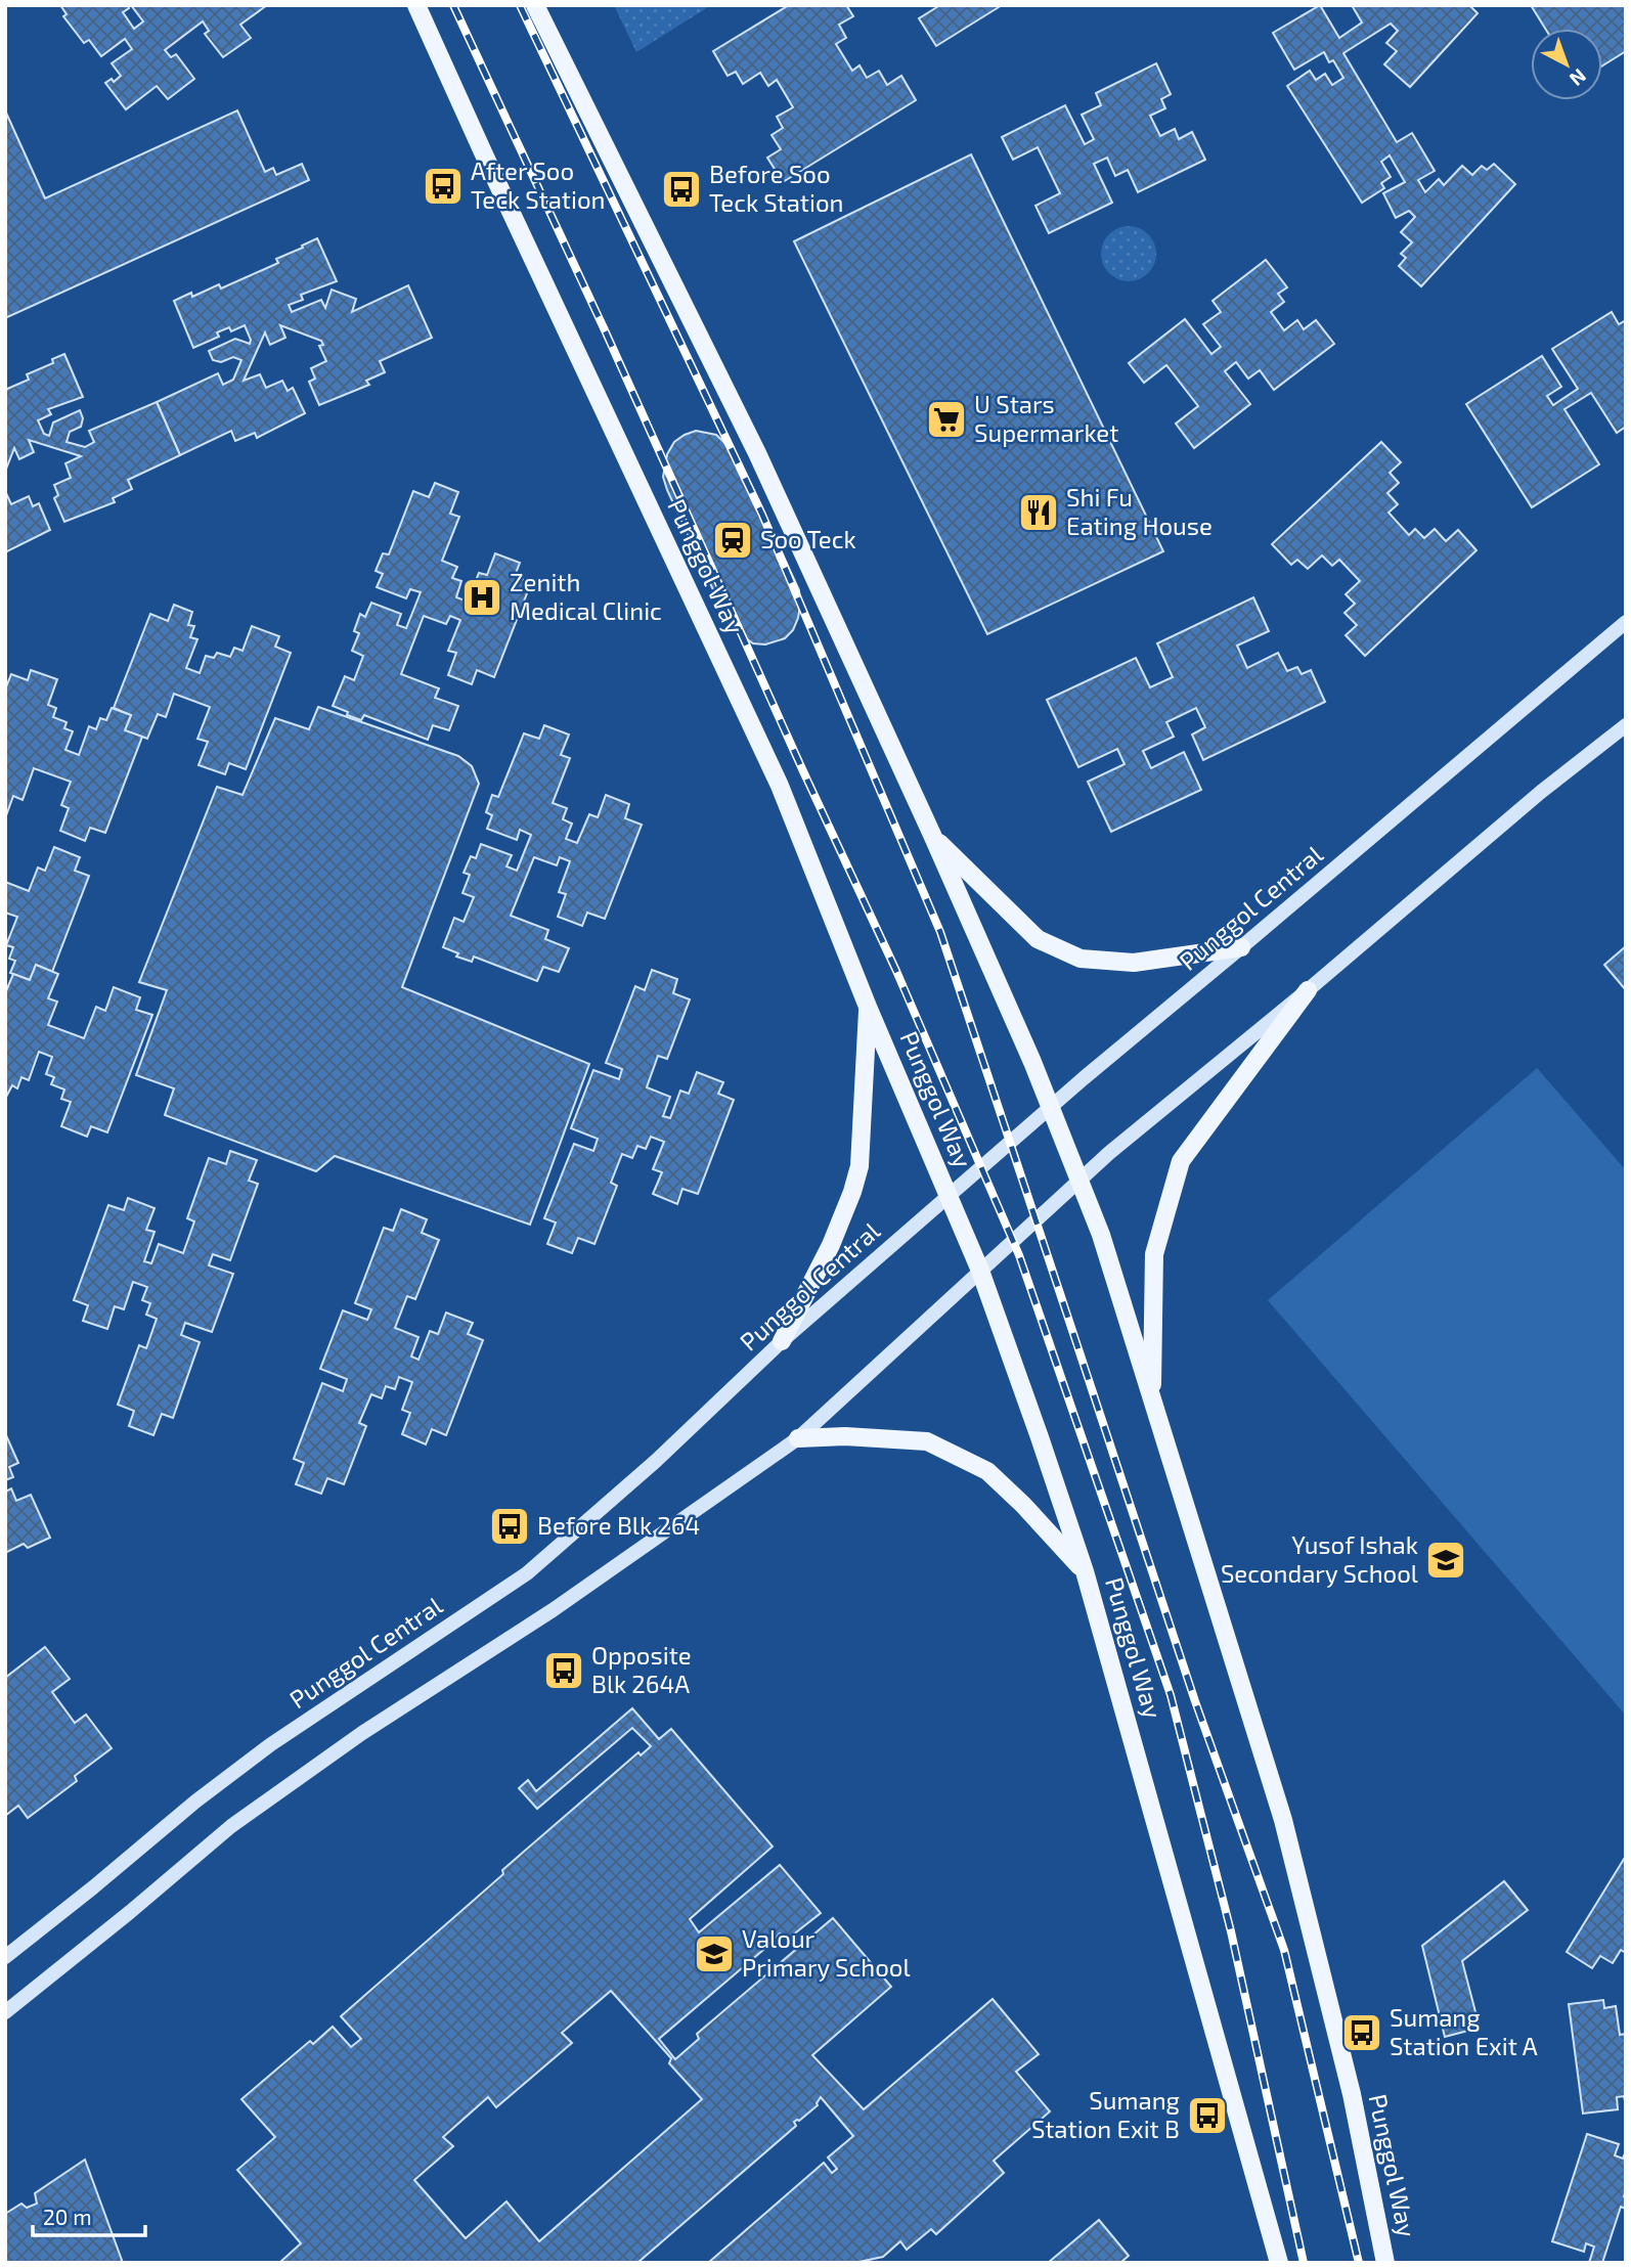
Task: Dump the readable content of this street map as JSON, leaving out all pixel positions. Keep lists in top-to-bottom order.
{
  "streets": {
    "main road": ["Punggol Way", "Punggol Central"]
  },
  "crossings": [
    ["Punggol Way", "Punggol Central"]
  ],
  "places": {
    "bus stop": [
      "After Soo Teck Station",
      "Before Soo Teck Station",
      "Before Blk 264",
      "Opposite Blk 264A",
      "Sumang Station Exit A",
      "Sumang Station Exit B"
    ],
    "supermarket": ["U Stars Supermarket"],
    "restaurant": ["Shi Fu Eating House"],
    "station": ["Soo Teck"],
    "hospital": ["Zenith Medical Clinic"],
    "school or university": ["Yusof Ishak Secondary School", "Valour Primary School"]
  },
  "scale_bar": "20 m",
  "north": "bottom right"
}
